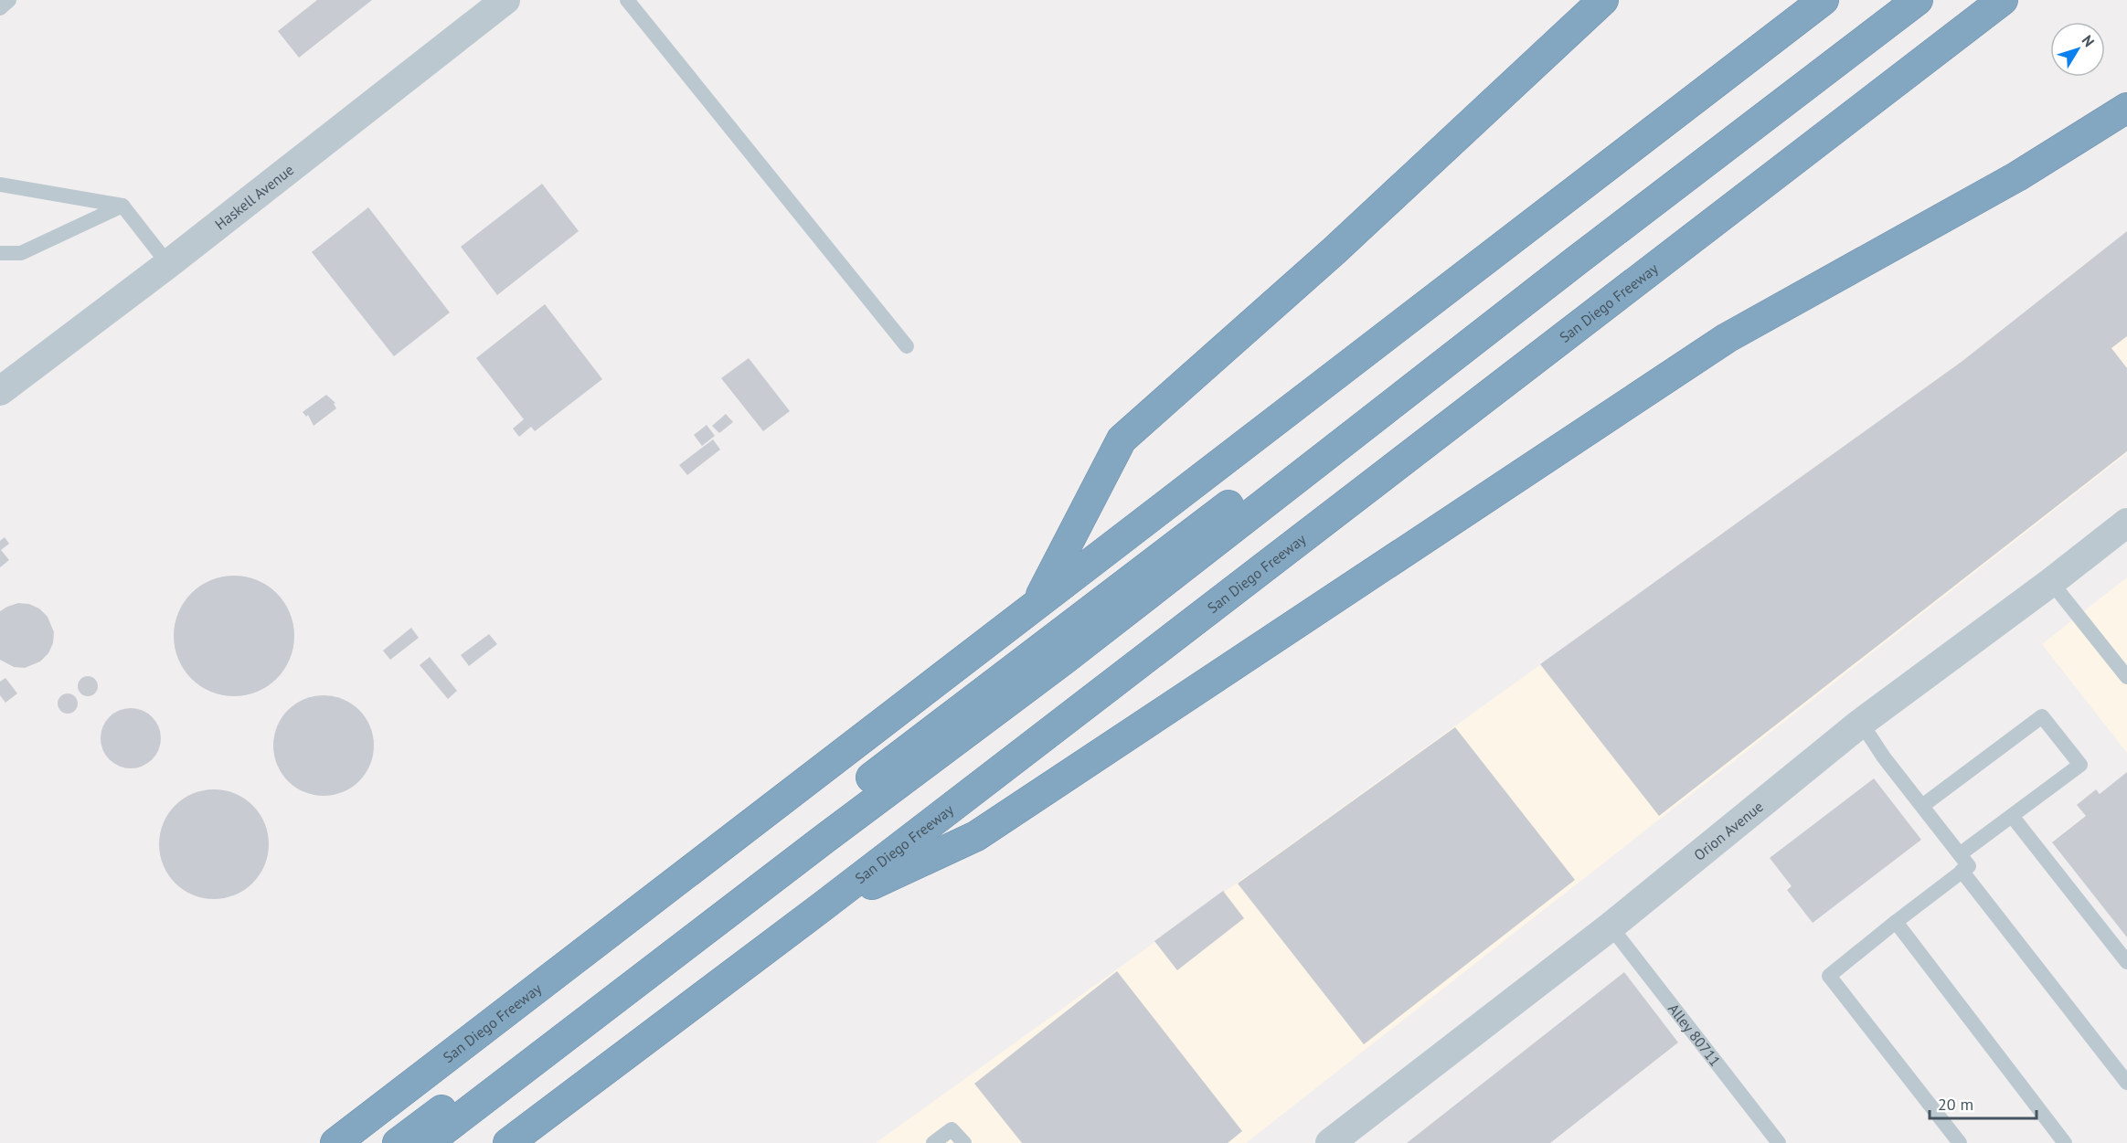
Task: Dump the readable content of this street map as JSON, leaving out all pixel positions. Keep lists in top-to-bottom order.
{
  "streets": {
    "highway": ["San Diego Freeway"],
    "street": ["Haskell Avenue", "Orion Avenue"],
    "lane": ["Alley 80711"]
  },
  "crossings": [
    ["Orion Avenue", "Alley 80711"]
  ],
  "scale_bar": "20 m",
  "north": "top right"
}
